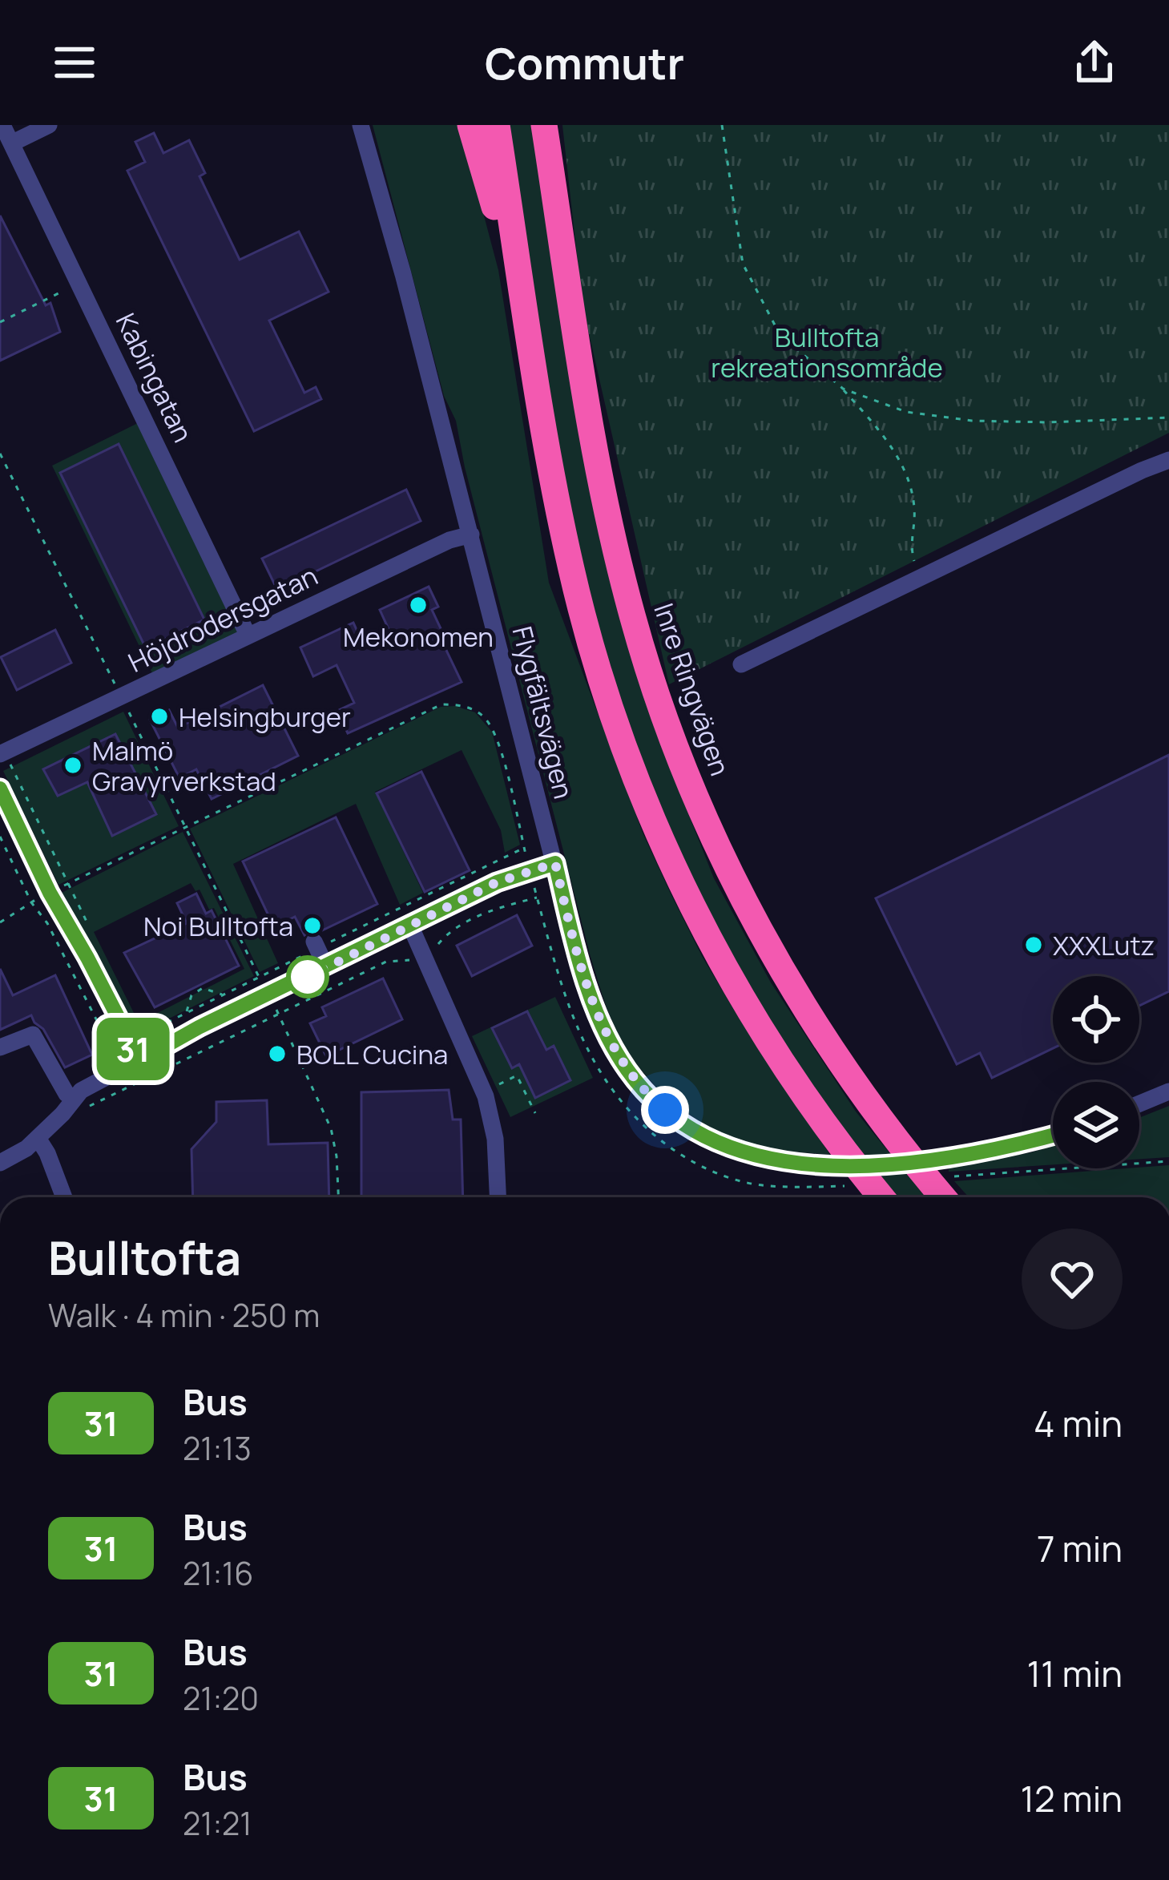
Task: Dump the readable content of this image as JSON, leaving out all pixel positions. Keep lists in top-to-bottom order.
{
  "streets": {
    "highway": ["Inre Ringvägen"],
    "street": ["Kabingatan", "Höjdrodersgatan", "Flygfältsvägen"]
  },
  "crossings": [
    ["Kabingatan", "Höjdrodersgatan"],
    ["Höjdrodersgatan", "Flygfältsvägen"]
  ],
  "parks": ["Bulltofta rekreationsområde"],
  "places": [
    "Mekonomen",
    "Helsingburger",
    "Malmö Gravyrverkstad",
    "Noi Bulltofta",
    "XXXLutz",
    "BOLL Cucina"
  ],
  "lines": ["bus line 31"],
  "page": {
    "header": "Commutr",
    "on_map": "31",
    "heading": ["Bulltofta", "Walk · 4 min · 250 m"],
    "list": [
      {
        "mark": "31",
        "name": "Bus",
        "note": "21:13",
        "value": "4 min"
      },
      {
        "mark": "31",
        "name": "Bus",
        "note": "21:16",
        "value": "7 min"
      },
      {
        "mark": "31",
        "name": "Bus",
        "note": "21:20",
        "value": "11 min"
      },
      {
        "mark": "31",
        "name": "Bus",
        "note": "21:21",
        "value": "12 min"
      }
    ]
  }
}
